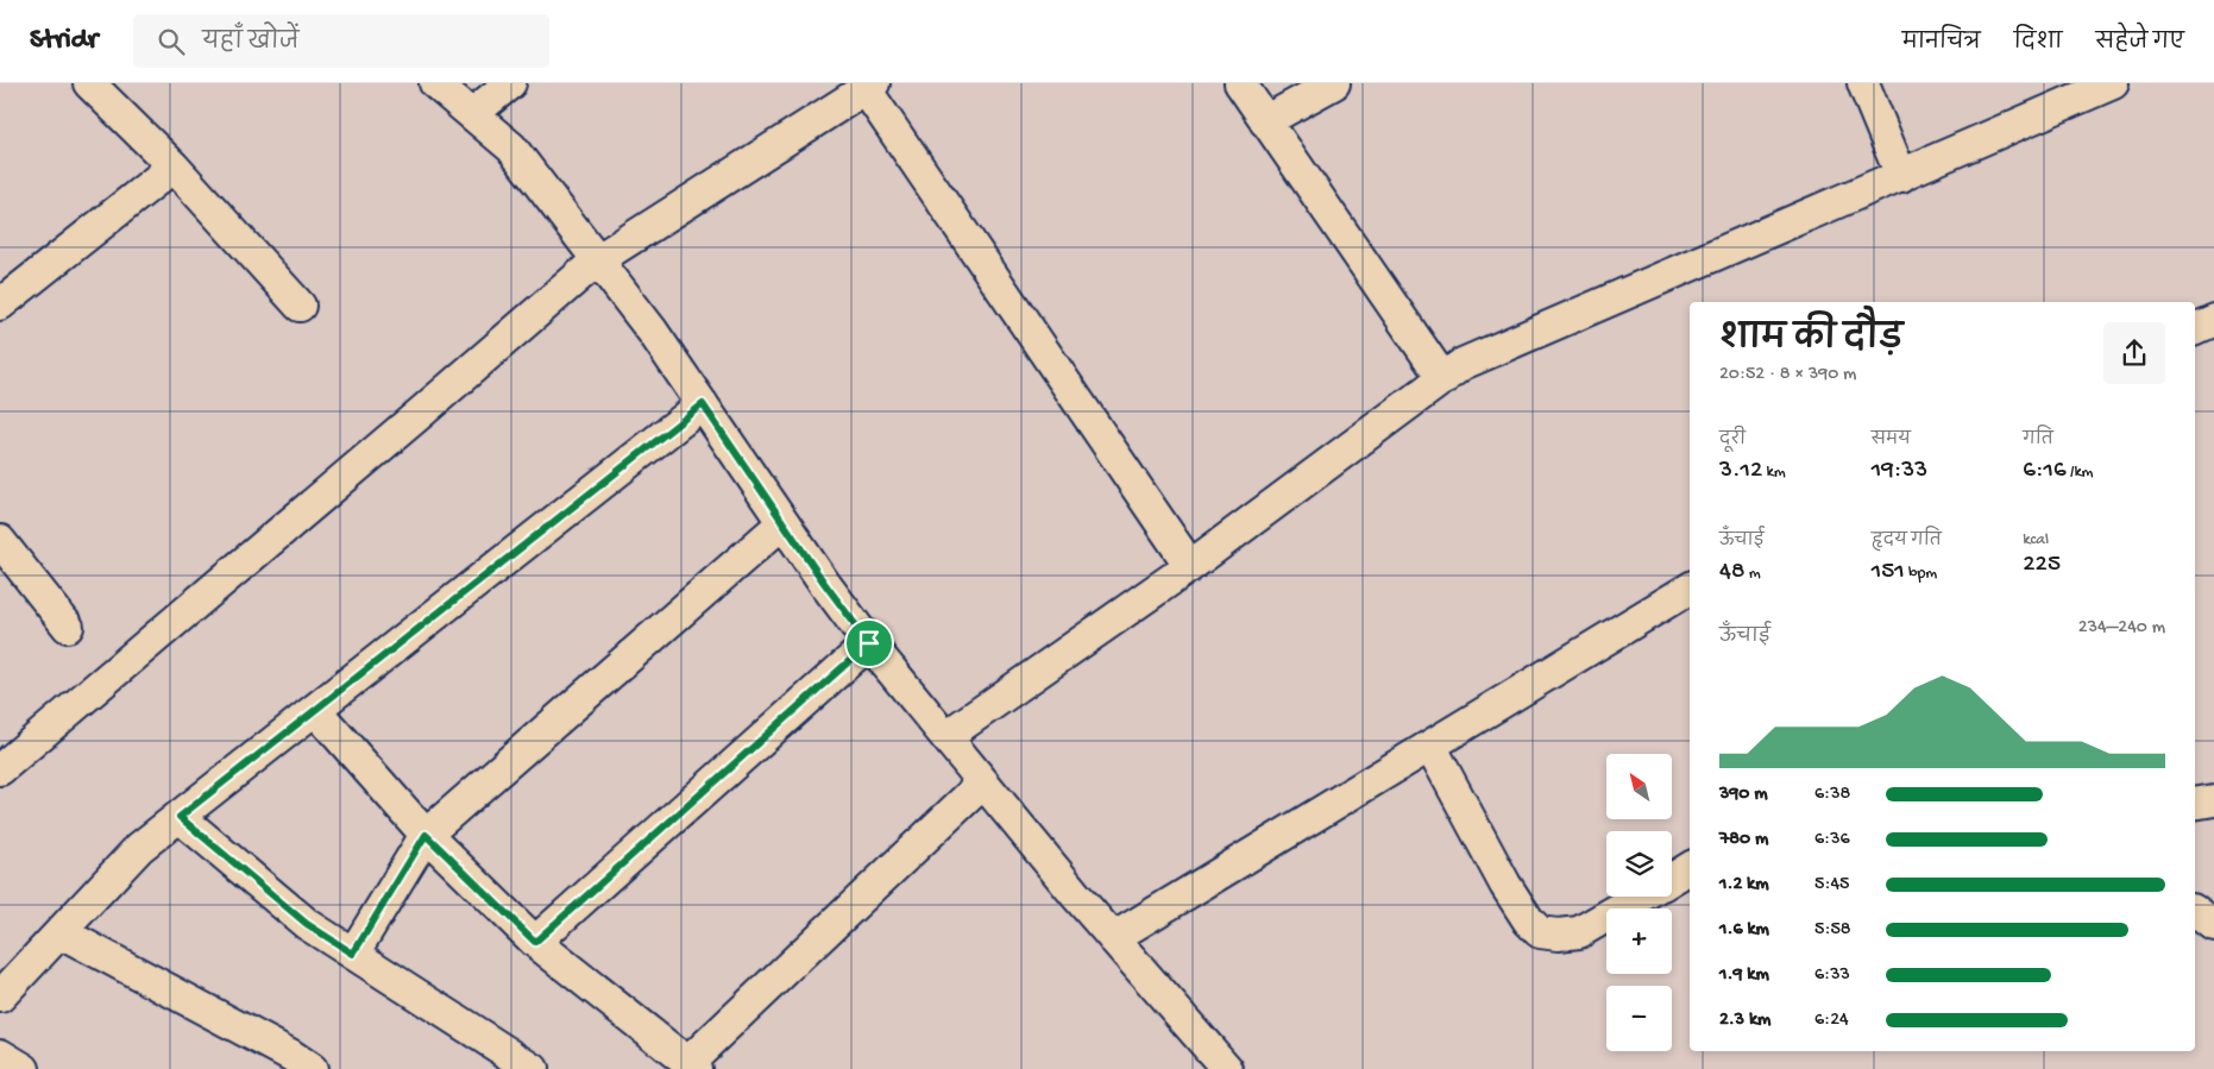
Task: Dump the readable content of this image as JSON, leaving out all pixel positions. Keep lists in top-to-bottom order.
{
  "north": "top left",
  "page": {
    "header": "Stridr",
    "search": "यहाँ खोजें",
    "nav": ["मानचित्र", "दिशा", "सहेजे गए"],
    "heading": ["शाम की दौड़", "20:52 · 8 × 390 m"],
    "stats": [
      ["दूरी", "3.12 km"],
      ["समय", "19:33"],
      ["गति", "6:16 /km"],
      ["ऊँचाई", "48 m"],
      ["हृदय गति", "151 bpm"],
      ["kcal", "225"]
    ],
    "chart": ["ऊँचाई", "234–240 m"],
    "map_buttons": ["+", "−"],
    "list": [
      {
        "name": "390 m",
        "note": "6:38"
      },
      {
        "name": "780 m",
        "note": "6:36"
      },
      {
        "name": "1.2 km",
        "note": "5:45"
      },
      {
        "name": "1.6 km",
        "note": "5:58"
      },
      {
        "name": "1.9 km",
        "note": "6:33"
      },
      {
        "name": "2.3 km",
        "note": "6:24"
      }
    ]
  }
}
